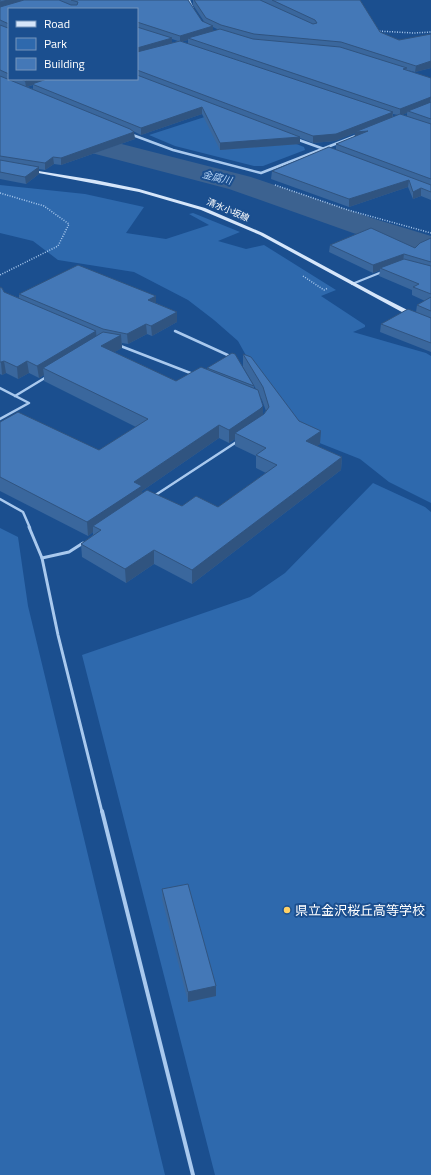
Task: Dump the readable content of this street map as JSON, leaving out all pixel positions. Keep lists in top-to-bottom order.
{
  "streets": {
    "main road": ["清水小坂線"]
  },
  "water": ["金腐川"],
  "places": ["県立金沢桜丘高等学校"],
  "legend": ["Road", "Park", "Building"]
}
